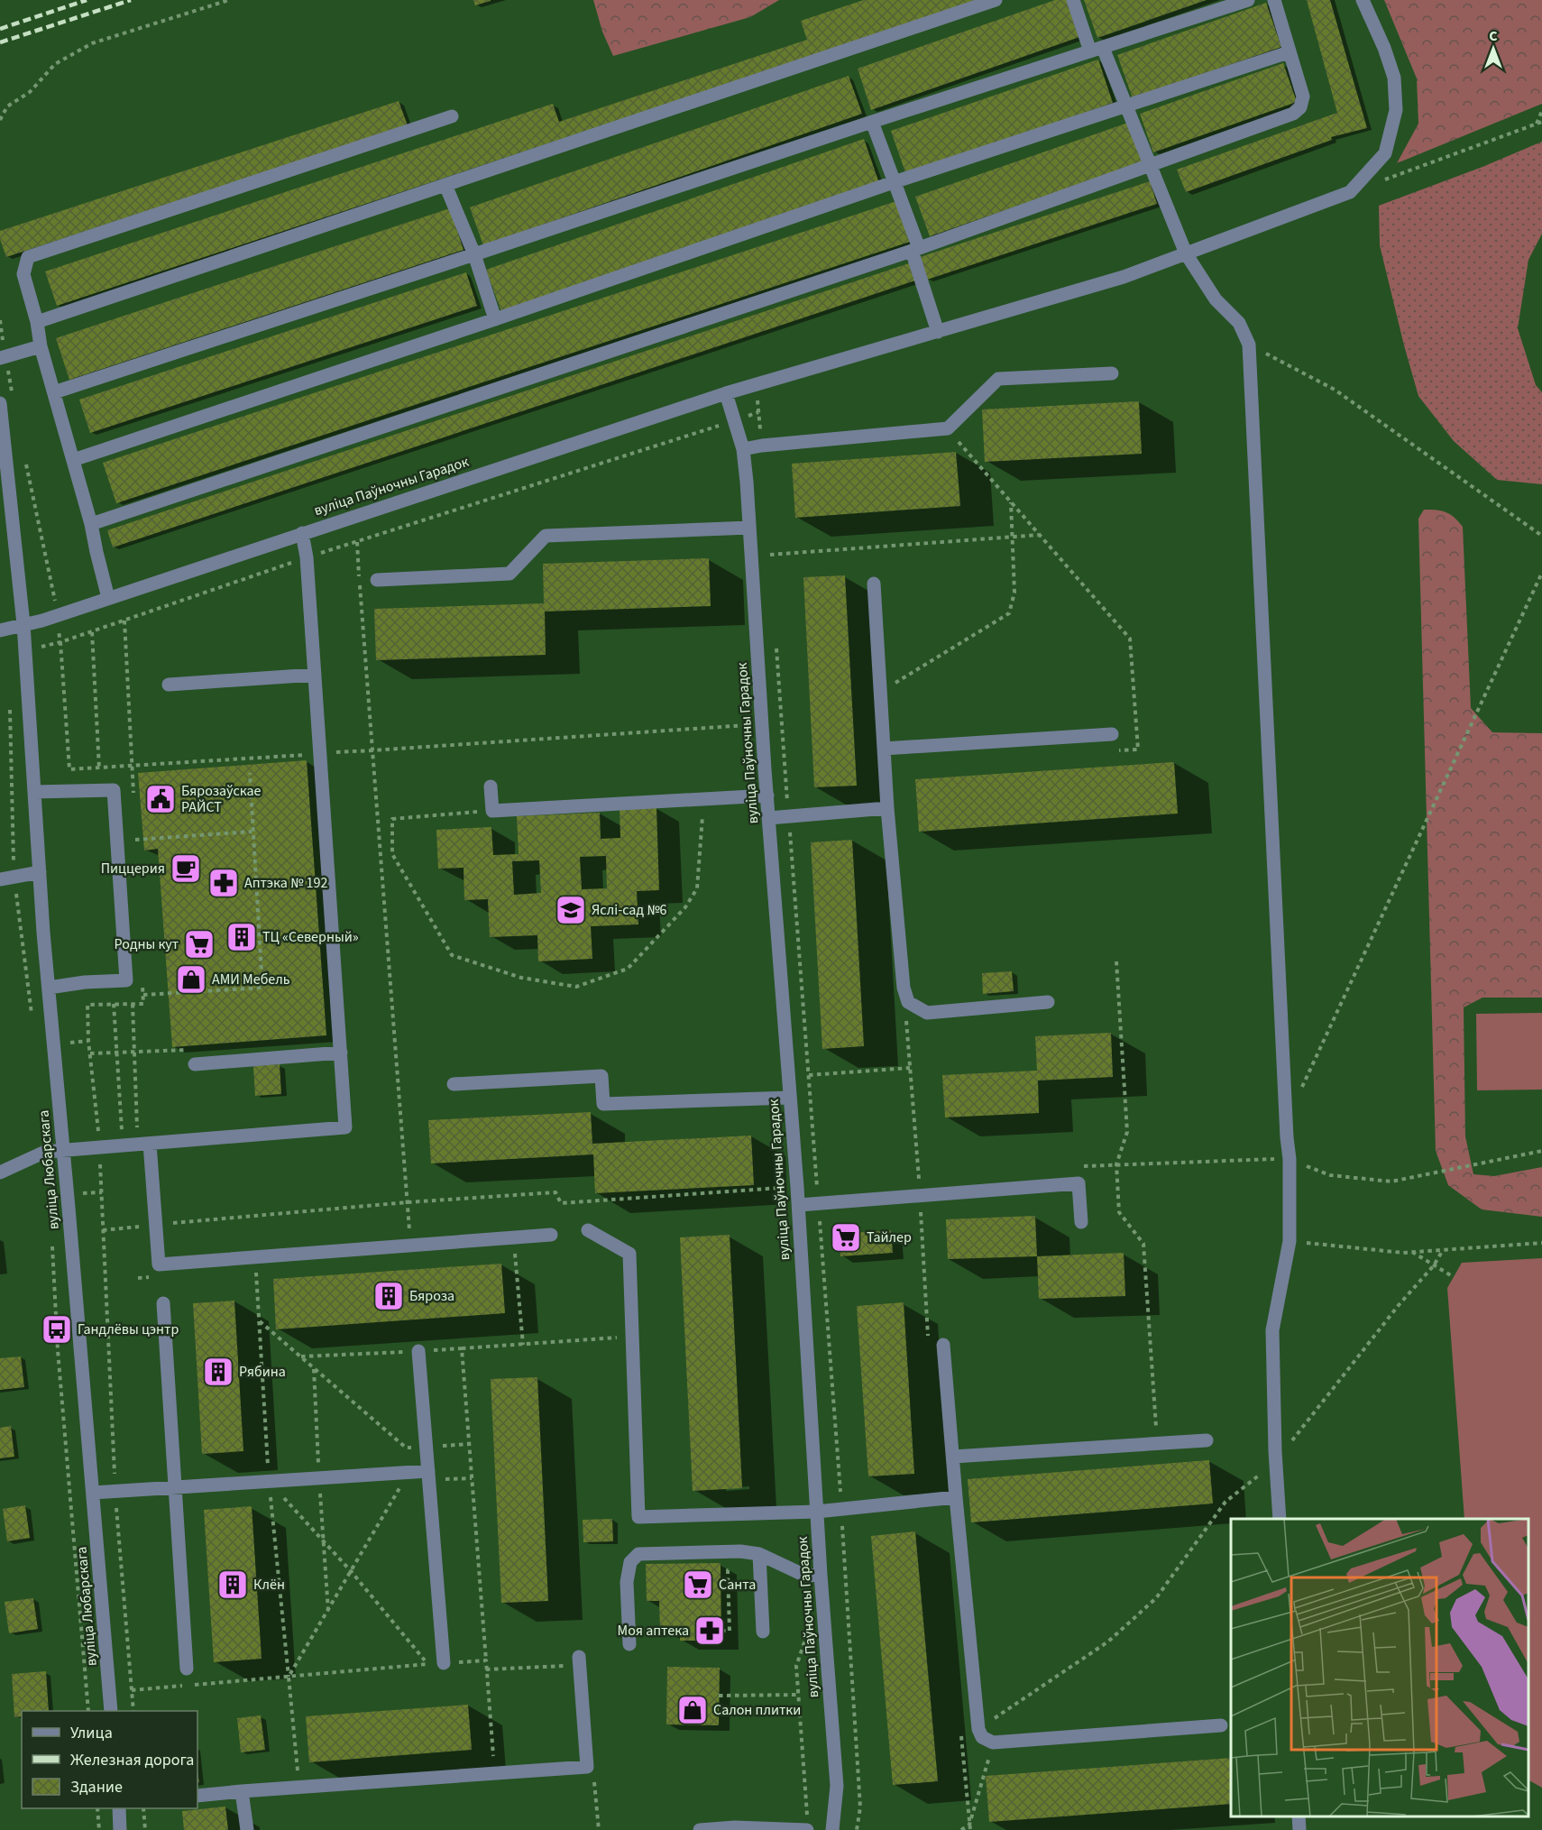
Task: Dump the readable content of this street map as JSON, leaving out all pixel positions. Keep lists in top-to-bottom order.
{
  "streets": {
    "street": ["вуліца Паўночны Гарадок", "вуліца Любарскага"]
  },
  "crossings": [
    ["вуліца Паўночны Гарадок", "вуліца Любарскага"]
  ],
  "places": {
    "public building": ["Бярозаўскае РАЙСТ"],
    "cafe": ["Пиццерия"],
    "pharmacy": ["Аптэка № 192", "Моя аптека"],
    "school or university": ["Яслі-сад №6"],
    "building": [
      "ТЦ «Северный»",
      "Бяроза",
      "Рябина",
      "Клён"
    ],
    "supermarket": ["Родны кут", "Тайлер", "Санта"],
    "shop": ["АМИ Мебель", "Салон плитки"],
    "bus stop": ["Гандлёвы цэнтр"]
  },
  "legend": ["Улица", "Железная дорога", "Здание"],
  "north": "top"
}
